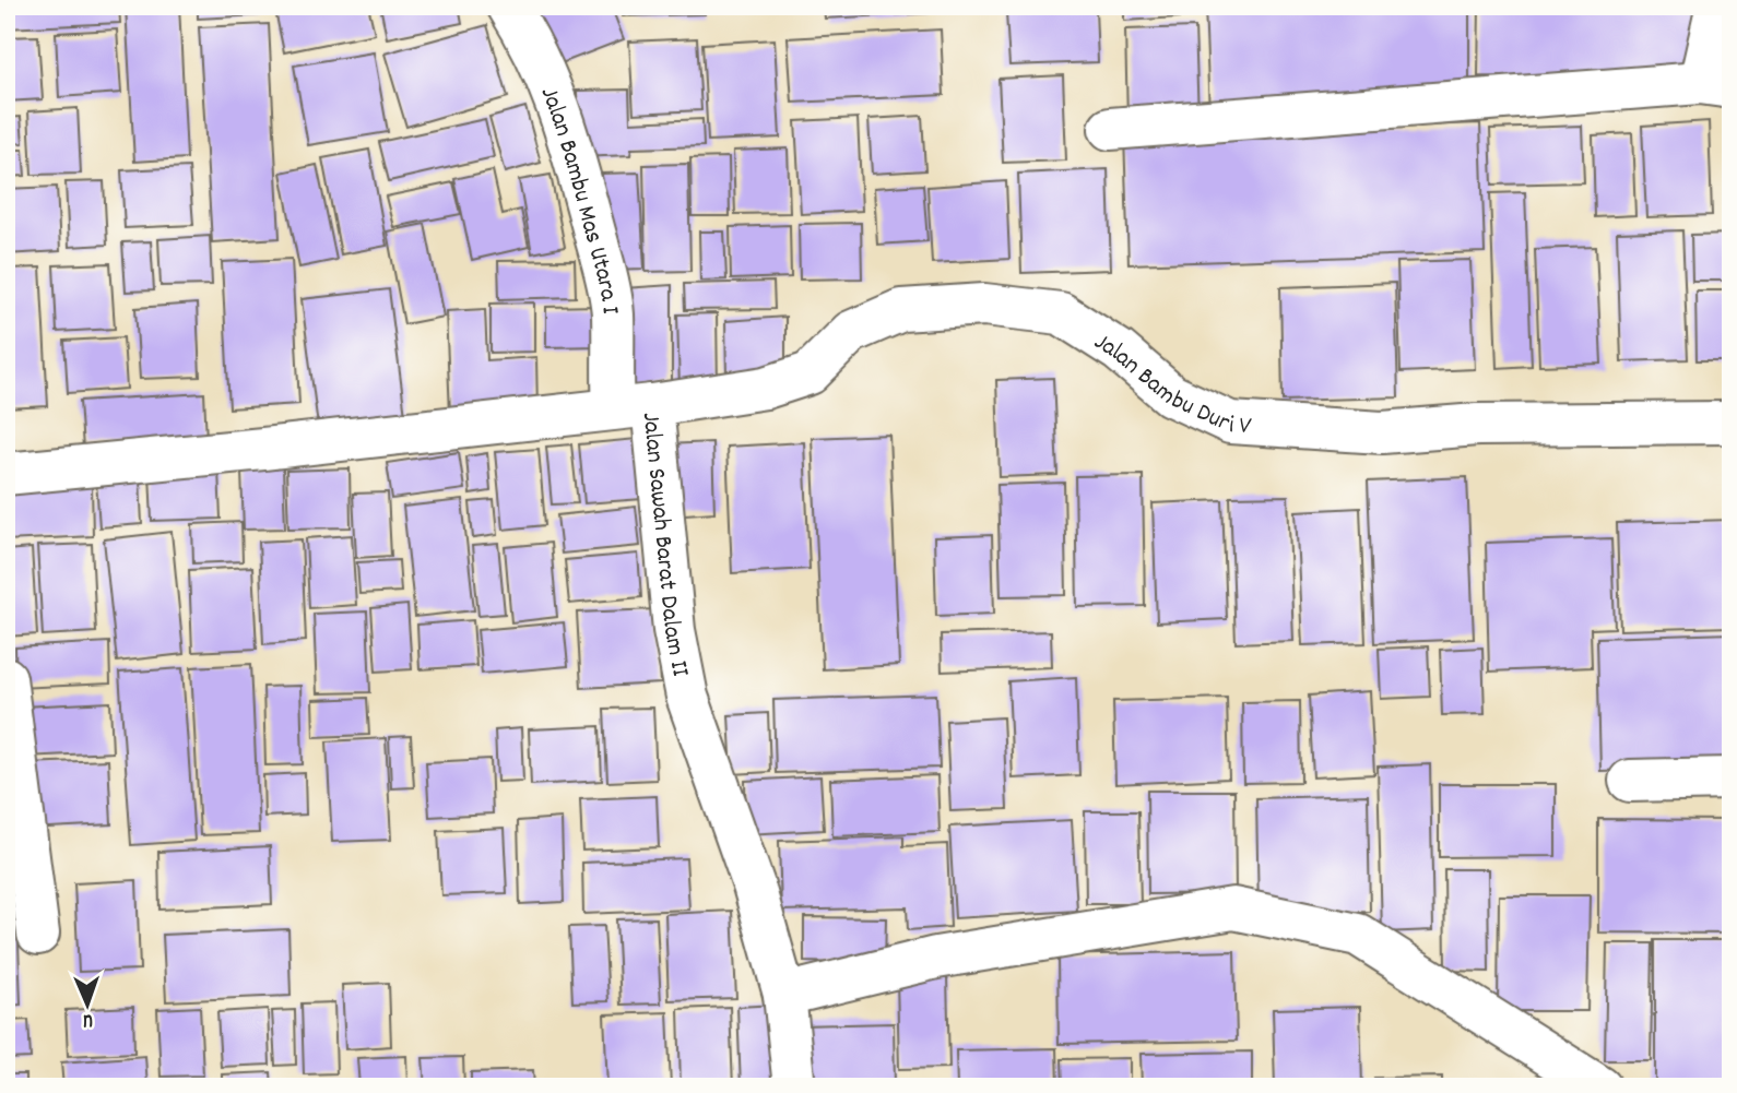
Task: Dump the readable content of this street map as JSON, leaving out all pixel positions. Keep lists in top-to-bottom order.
{
  "streets": {
    "street": ["Jalan Bambu Mas Utara I", "Jalan Bambu Duri V", "Jalan Sawah Barat Dalam II"]
  },
  "crossings": [
    ["Jalan Bambu Mas Utara I", "Jalan Bambu Duri V"],
    ["Jalan Bambu Mas Utara I", "Jalan Sawah Barat Dalam II"],
    ["Jalan Bambu Duri V", "Jalan Sawah Barat Dalam II"]
  ],
  "north": "bottom"
}
